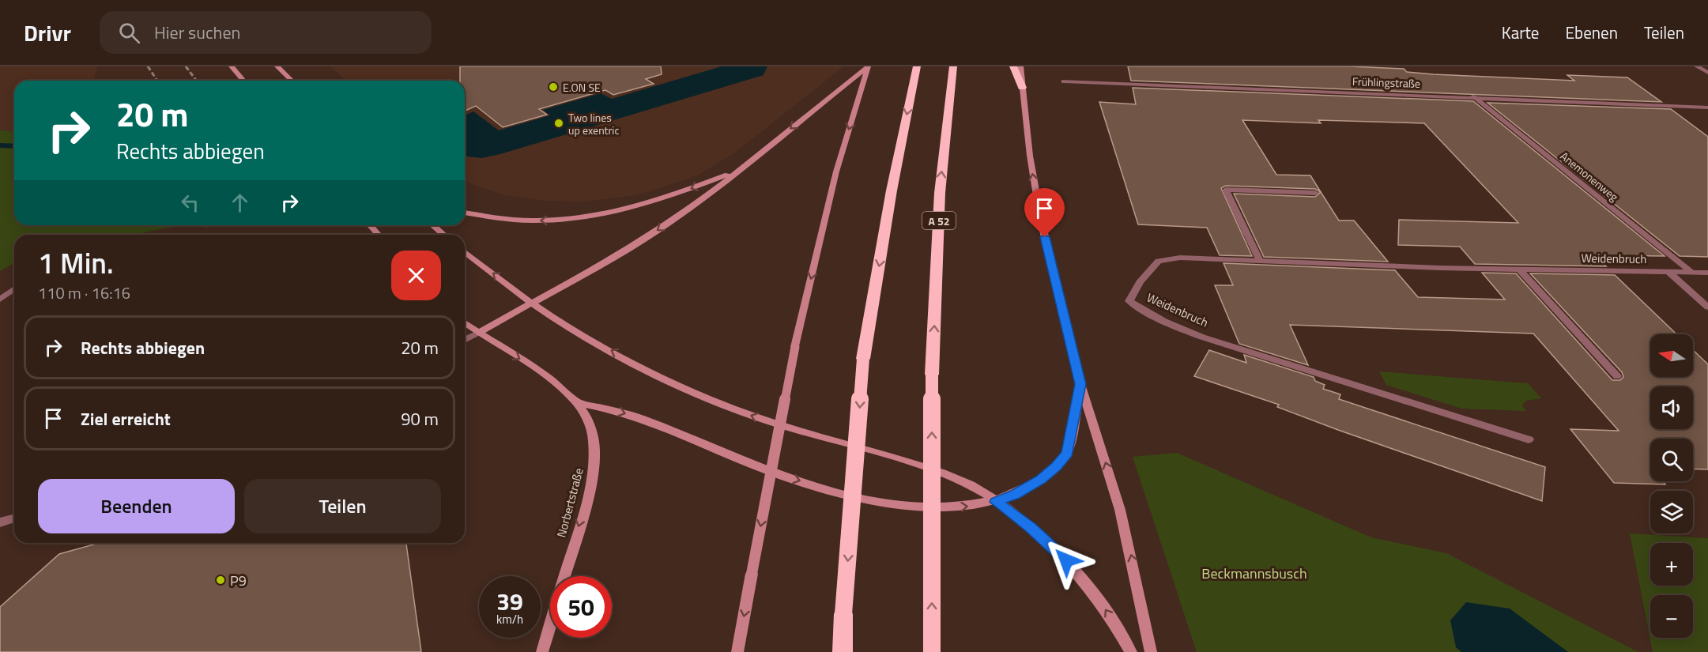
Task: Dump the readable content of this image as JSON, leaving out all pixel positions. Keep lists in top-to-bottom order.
{
  "streets": {
    "highway": ["A 52"],
    "main road": ["Norbertstraße"],
    "street": ["Frühlingstraße", "Anemonenweg", "Weidenbruch"]
  },
  "crossings": [
    ["Frühlingstraße", "Anemonenweg"],
    ["Anemonenweg", "Weidenbruch"]
  ],
  "one_way": ["Norbertstraße"],
  "parks": ["Beckmannsbusch"],
  "places": ["E.ON SE", "Two lines up exentric", "P9"],
  "north": "left",
  "page": {
    "header": "Drivr",
    "search": "Hier suchen",
    "nav": ["Karte", "Ebenen", "Teilen"],
    "turn": ["20 m", "Rechts abbiegen"],
    "heading": ["1 Min.", "110 m · 16:16"],
    "list": [
      {
        "name": "Rechts abbiegen",
        "value": "20 m"
      },
      {
        "name": "Ziel erreicht",
        "value": "90 m"
      }
    ],
    "map_buttons": ["+", "−"],
    "buttons": ["Beenden", "Teilen"],
    "speed": "39 km/h",
    "limit": "50"
  }
}
